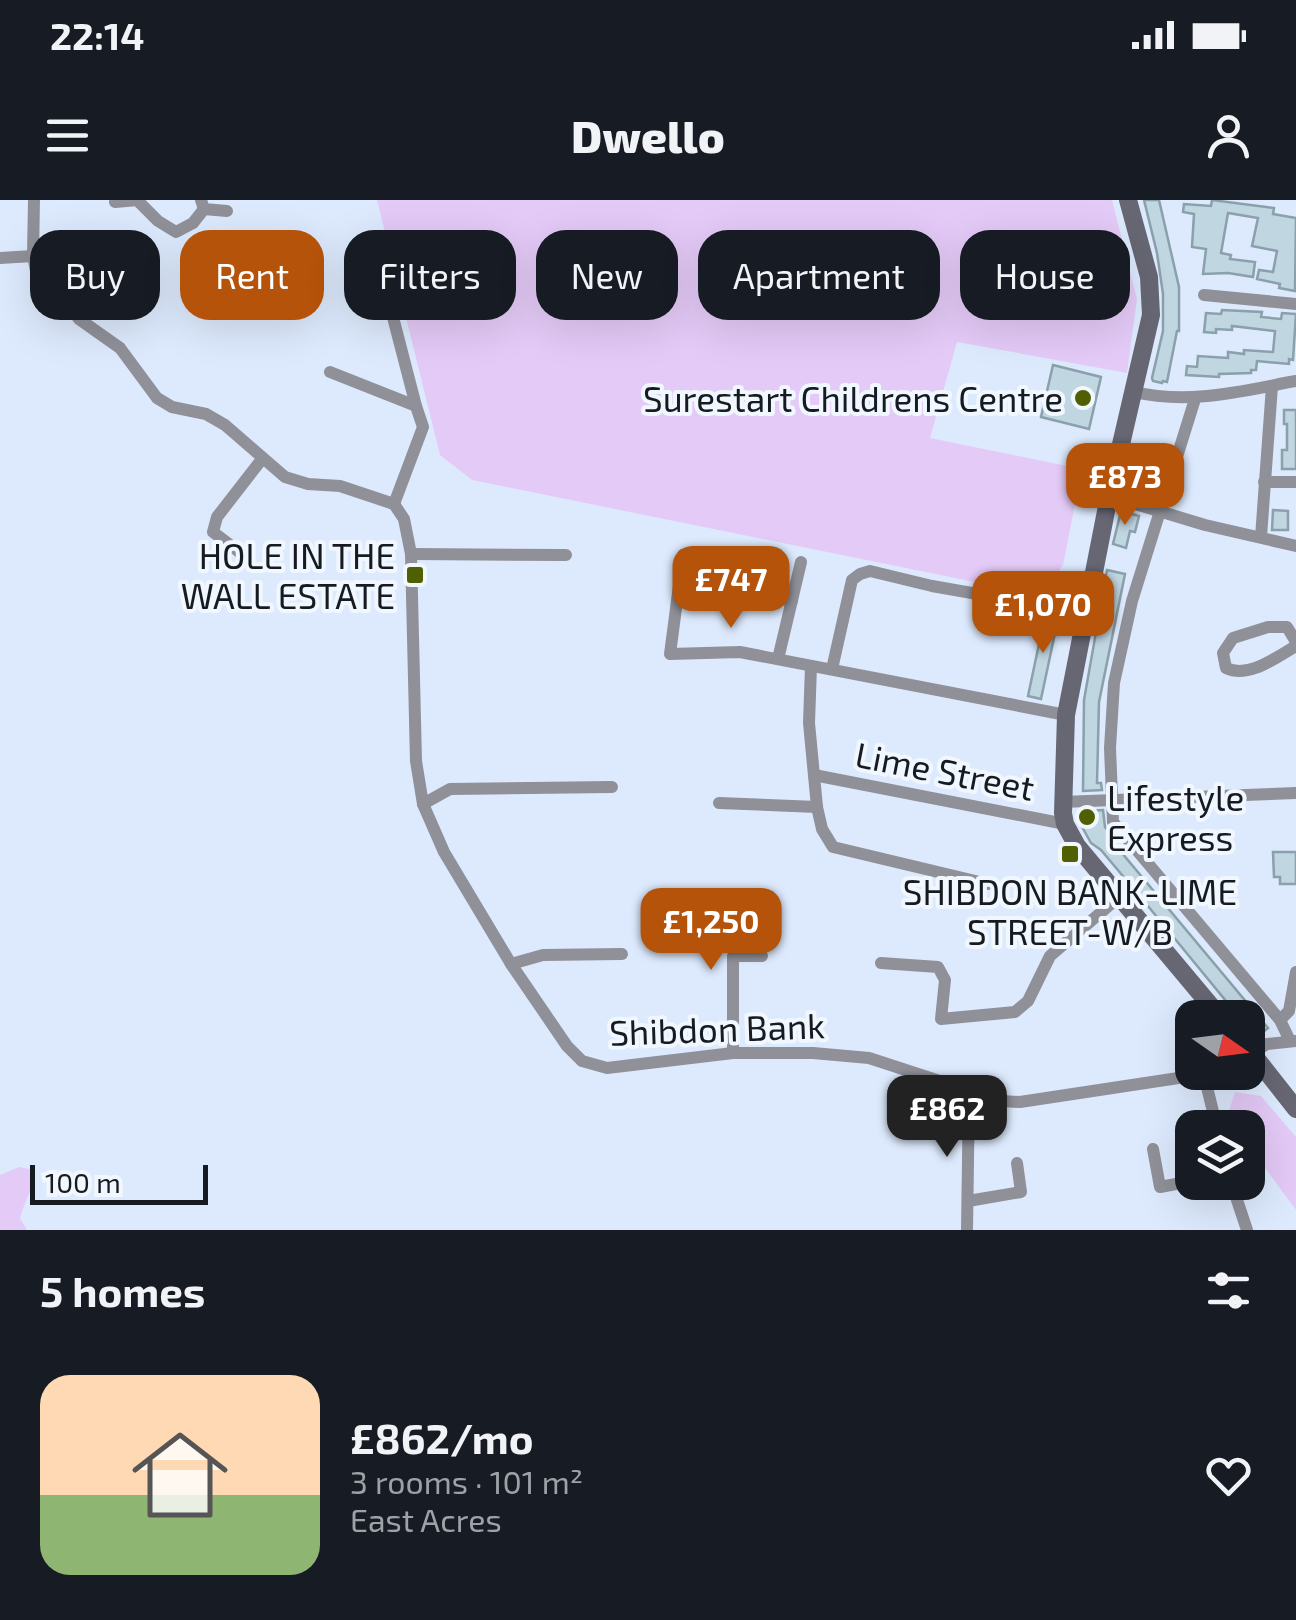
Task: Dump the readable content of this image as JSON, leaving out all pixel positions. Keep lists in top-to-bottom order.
{
  "streets": {
    "street": ["Lime Street", "Shibdon Bank"]
  },
  "places": {
    "other": ["Surestart Childrens Centre", "Lifestyle Express"],
    "transit": ["HOLE IN THE WALL ESTATE", "SHIBDON BANK-LIME STREET-W/B"]
  },
  "scale_bar": "100 m",
  "north": "right",
  "page": {
    "status": "22:14",
    "header": "Dwello",
    "chip": [
      "Buy",
      "Rent",
      "Filters",
      "New",
      "Apartment",
      "House"
    ],
    "price": [
      "£873",
      "£747",
      "£1,070",
      "£1,250",
      "£862"
    ],
    "scale": "100 m",
    "heading": "5 homes",
    "list": [
      {
        "name": "£862/mo",
        "note": "3 rooms · 101 m² · East Acres"
      }
    ]
  }
}
